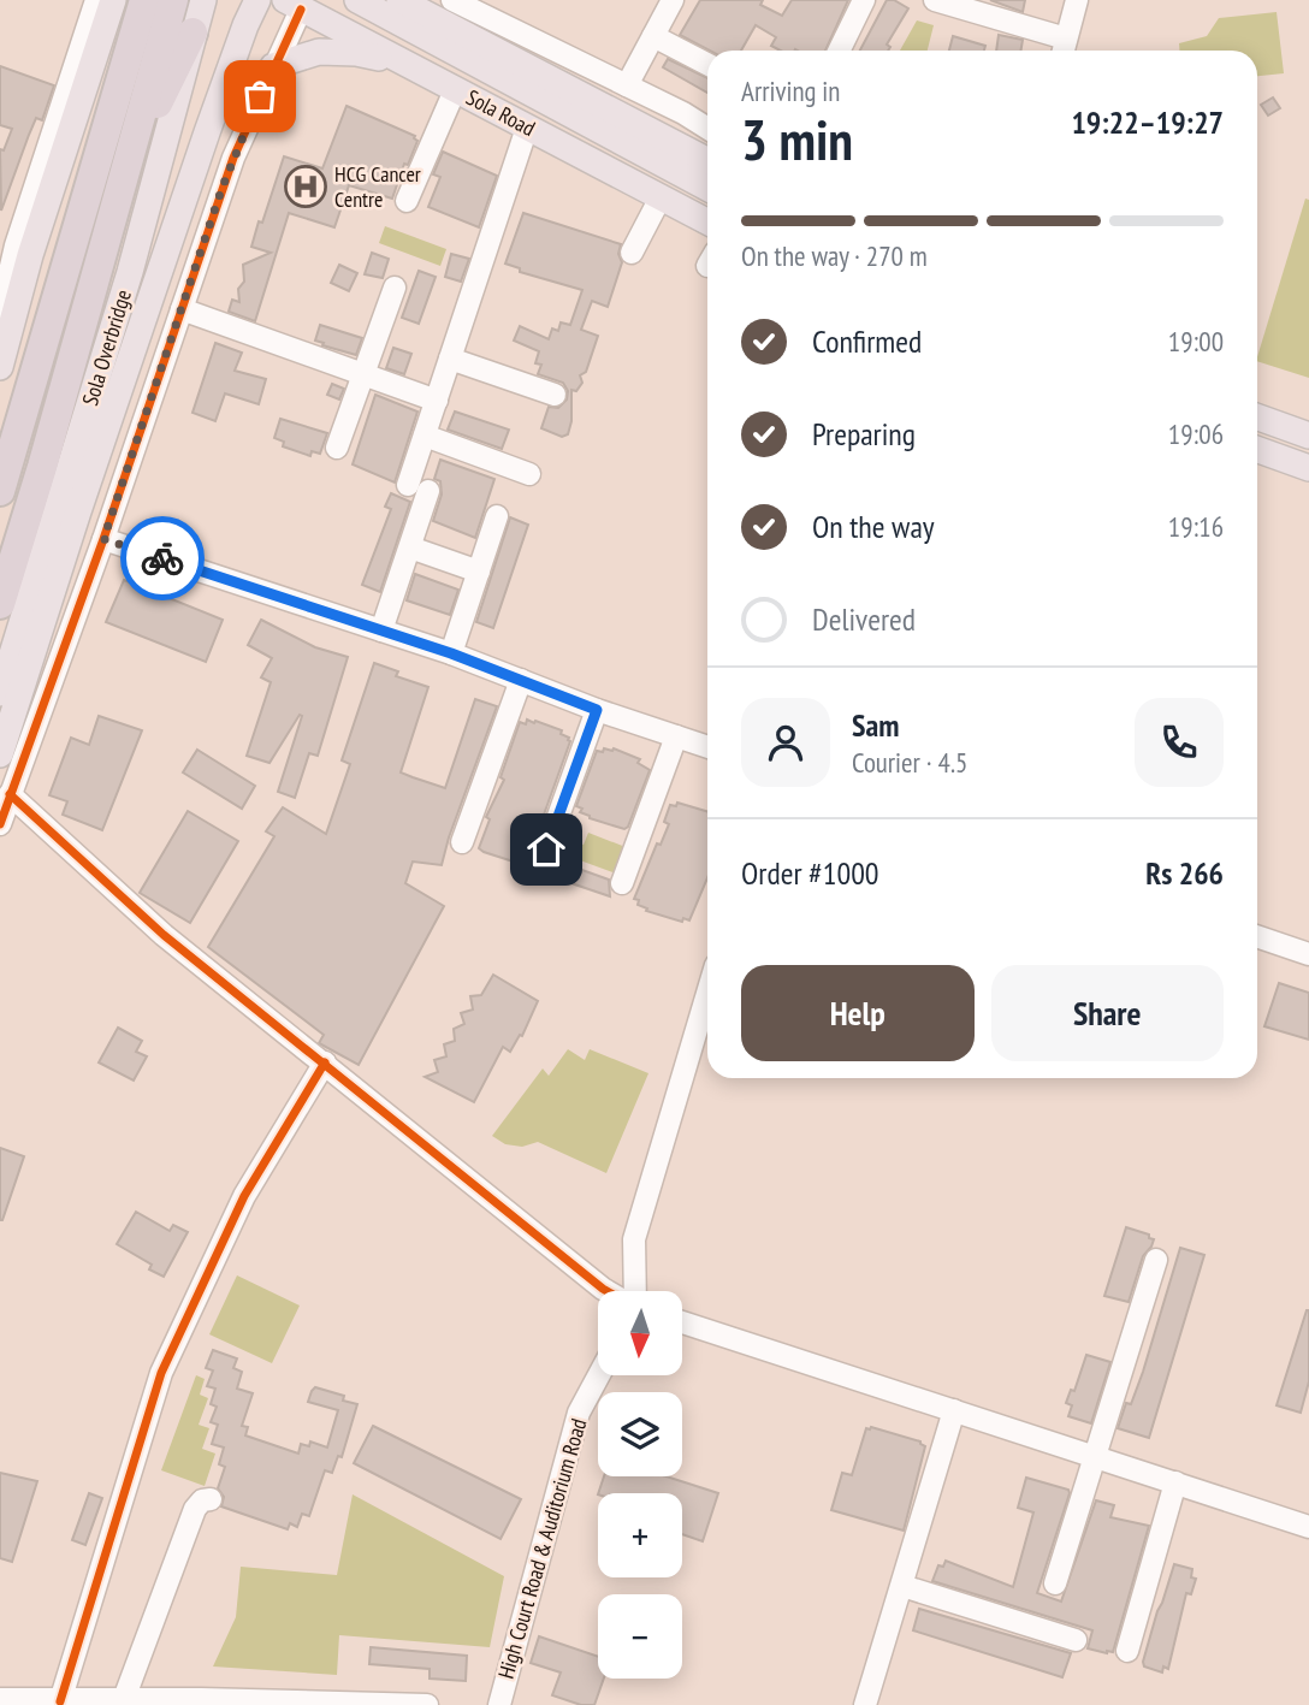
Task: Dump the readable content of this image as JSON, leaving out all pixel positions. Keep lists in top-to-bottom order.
{
  "streets": {
    "highway": ["Sola Overbridge"],
    "main road": ["Sola Road"],
    "street": ["High Court Road & Auditorium Road"]
  },
  "places": {
    "hospital": ["HCG Cancer Centre"]
  },
  "north": "bottom",
  "page": {
    "heading": ["3 min", "Arriving in", "19:22–19:27"],
    "panel": [
      "Sam",
      "Courier · 4.5",
      "Order #1000",
      "Rs 266"
    ],
    "bar": "On the way · 270 m",
    "list": [
      ["Confirmed", "19:00"],
      ["Preparing", "19:06"],
      ["On the way", "19:16"],
      "Delivered"
    ],
    "buttons": ["Help", "Share"],
    "map_buttons": ["+", "−"]
  }
}
